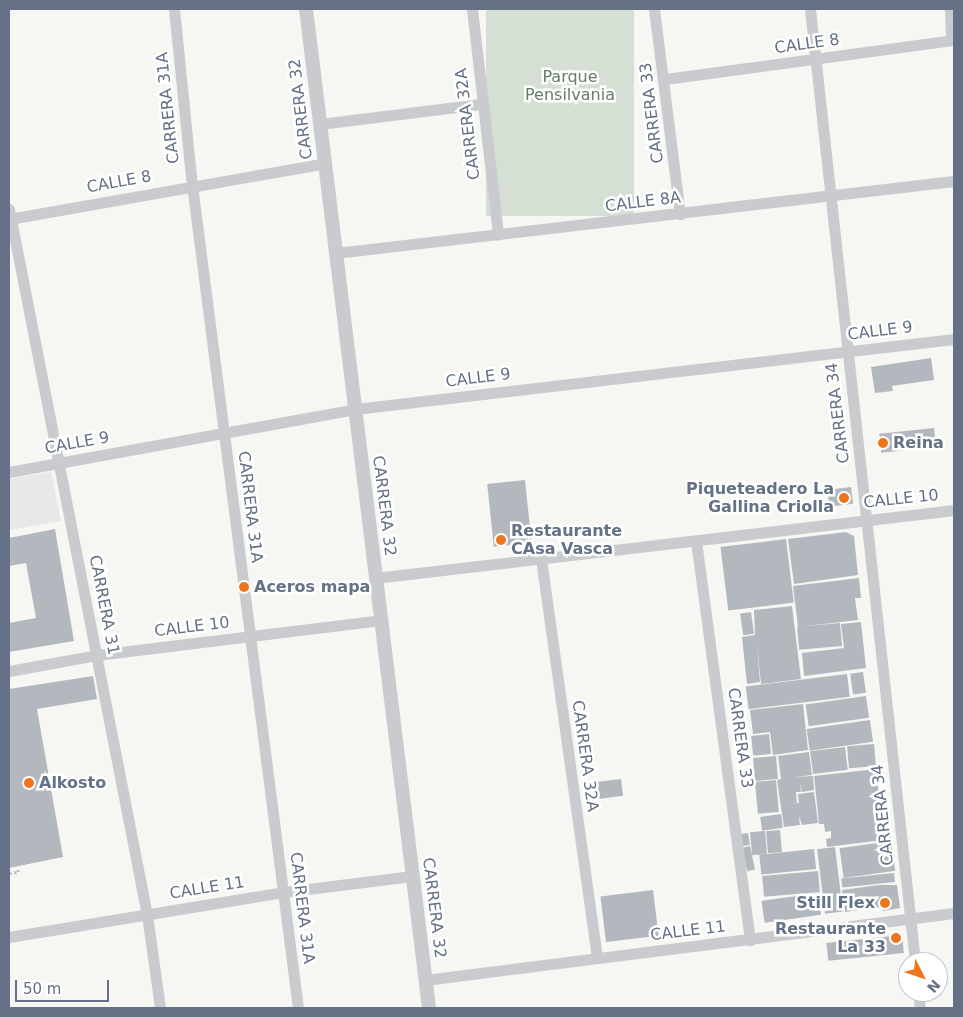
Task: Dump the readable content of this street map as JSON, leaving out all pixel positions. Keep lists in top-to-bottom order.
{
  "streets": {
    "street": [
      "CALLE 8",
      "CARRERA 31A",
      "CARRERA 32",
      "CARRERA 33",
      "CARRERA 32A",
      "CALLE 8A",
      "CALLE 9",
      "CARRERA 34",
      "CALLE 10",
      "CARRERA 31",
      "CALLE 11"
    ]
  },
  "crossings": [
    ["CALLE 8", "CARRERA 31A"],
    ["CALLE 8", "CARRERA 32"],
    ["CALLE 8", "CARRERA 33"],
    ["CALLE 8", "CARRERA 34"],
    ["CALLE 8", "CARRERA 31"],
    ["CARRERA 31A", "CALLE 9"],
    ["CARRERA 31A", "CALLE 10"],
    ["CARRERA 31A", "CALLE 11"],
    ["CARRERA 32", "CALLE 8A"],
    ["CARRERA 32", "CALLE 9"],
    ["CARRERA 32", "CALLE 10"],
    ["CARRERA 32", "CALLE 11"],
    ["CARRERA 33", "CALLE 8A"],
    ["CARRERA 33", "CALLE 10"],
    ["CARRERA 33", "CALLE 11"],
    ["CARRERA 32A", "CALLE 8A"],
    ["CARRERA 32A", "CALLE 10"],
    ["CARRERA 32A", "CALLE 11"],
    ["CALLE 8A", "CARRERA 34"],
    ["CALLE 9", "CARRERA 34"],
    ["CALLE 9", "CARRERA 31"],
    ["CARRERA 34", "CALLE 10"],
    ["CARRERA 34", "CALLE 11"],
    ["CALLE 10", "CARRERA 31"],
    ["CARRERA 31", "CALLE 11"]
  ],
  "parks": ["Parque Pensilvania"],
  "places": [
    "Reina",
    "Piqueteadero La Gallina Criolla",
    "Restaurante CAsa Vasca",
    "Aceros mapa",
    "Alkosto",
    "Still Flex",
    "Restaurante La 33"
  ],
  "scale_bar": "50 m",
  "north": "bottom right"
}
